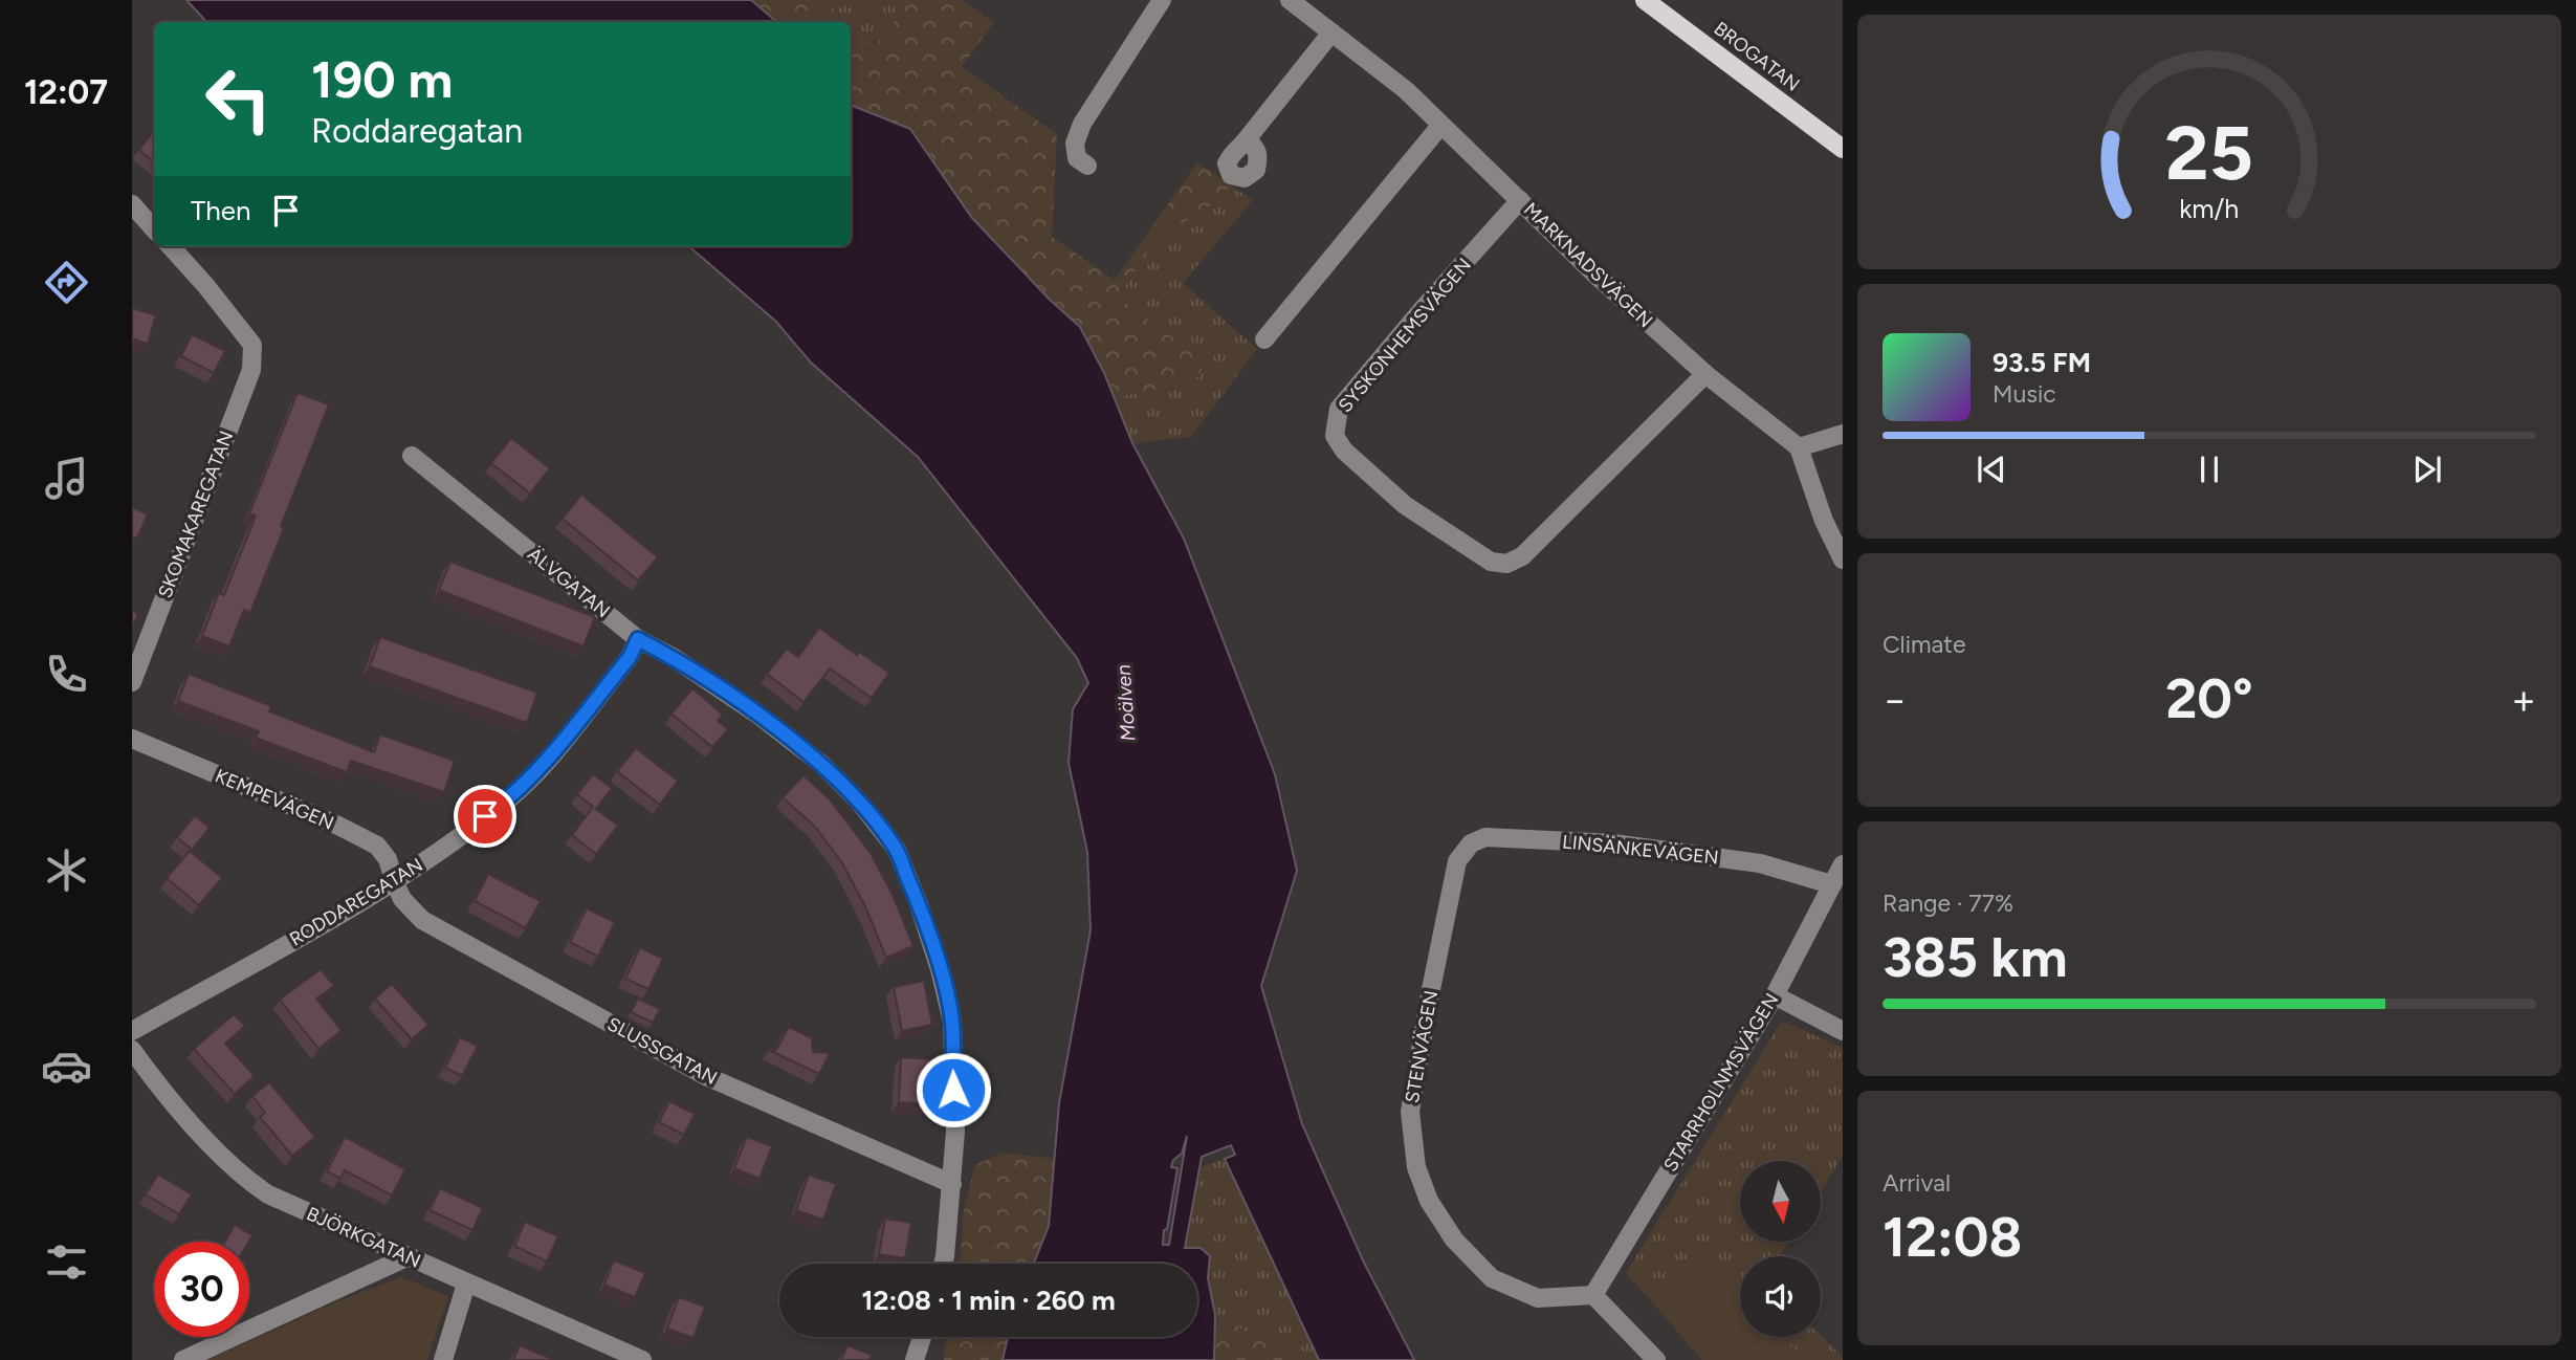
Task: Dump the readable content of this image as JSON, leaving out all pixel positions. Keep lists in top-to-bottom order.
{
  "streets": {
    "main road": ["BROGATAN"],
    "street": [
      "MARKNADSVÄGEN",
      "SYSKONHEMSVÄGEN",
      "SKOMAKAREGATAN",
      "ÄLVGATAN",
      "KEMPEVÄGEN",
      "LINSÄNKEVÄGEN",
      "RODDAREGATAN",
      "STENVÄGEN",
      "SLUSSGATAN",
      "STARRHOLNMSVÄGEN",
      "BJÖRKGATAN"
    ]
  },
  "crossings": [
    ["MARKNADSVÄGEN", "SYSKONHEMSVÄGEN"],
    ["ÄLVGATAN", "RODDAREGATAN"],
    ["ÄLVGATAN", "SLUSSGATAN"],
    ["KEMPEVÄGEN", "RODDAREGATAN"],
    ["KEMPEVÄGEN", "SLUSSGATAN"],
    ["LINSÄNKEVÄGEN", "STENVÄGEN"],
    ["LINSÄNKEVÄGEN", "STARRHOLNMSVÄGEN"],
    ["RODDAREGATAN", "SLUSSGATAN"],
    ["STENVÄGEN", "STARRHOLNMSVÄGEN"]
  ],
  "water": ["Moälven"],
  "north": "bottom",
  "page": {
    "tabs": "12:07",
    "turn": ["190 m", "Roddaregatan"],
    "then": "Then",
    "song": ["93.5 FM", "Music"],
    "tile": [
      "Climate",
      ["Range · 77%", "385 km"],
      ["Arrival", "12:08"]
    ],
    "heat": ["−", "20°", "+"],
    "limit": "30",
    "trip": "12:08 · 1 min · 260 m",
    "gauge": ["25", "km/h"]
  }
}
